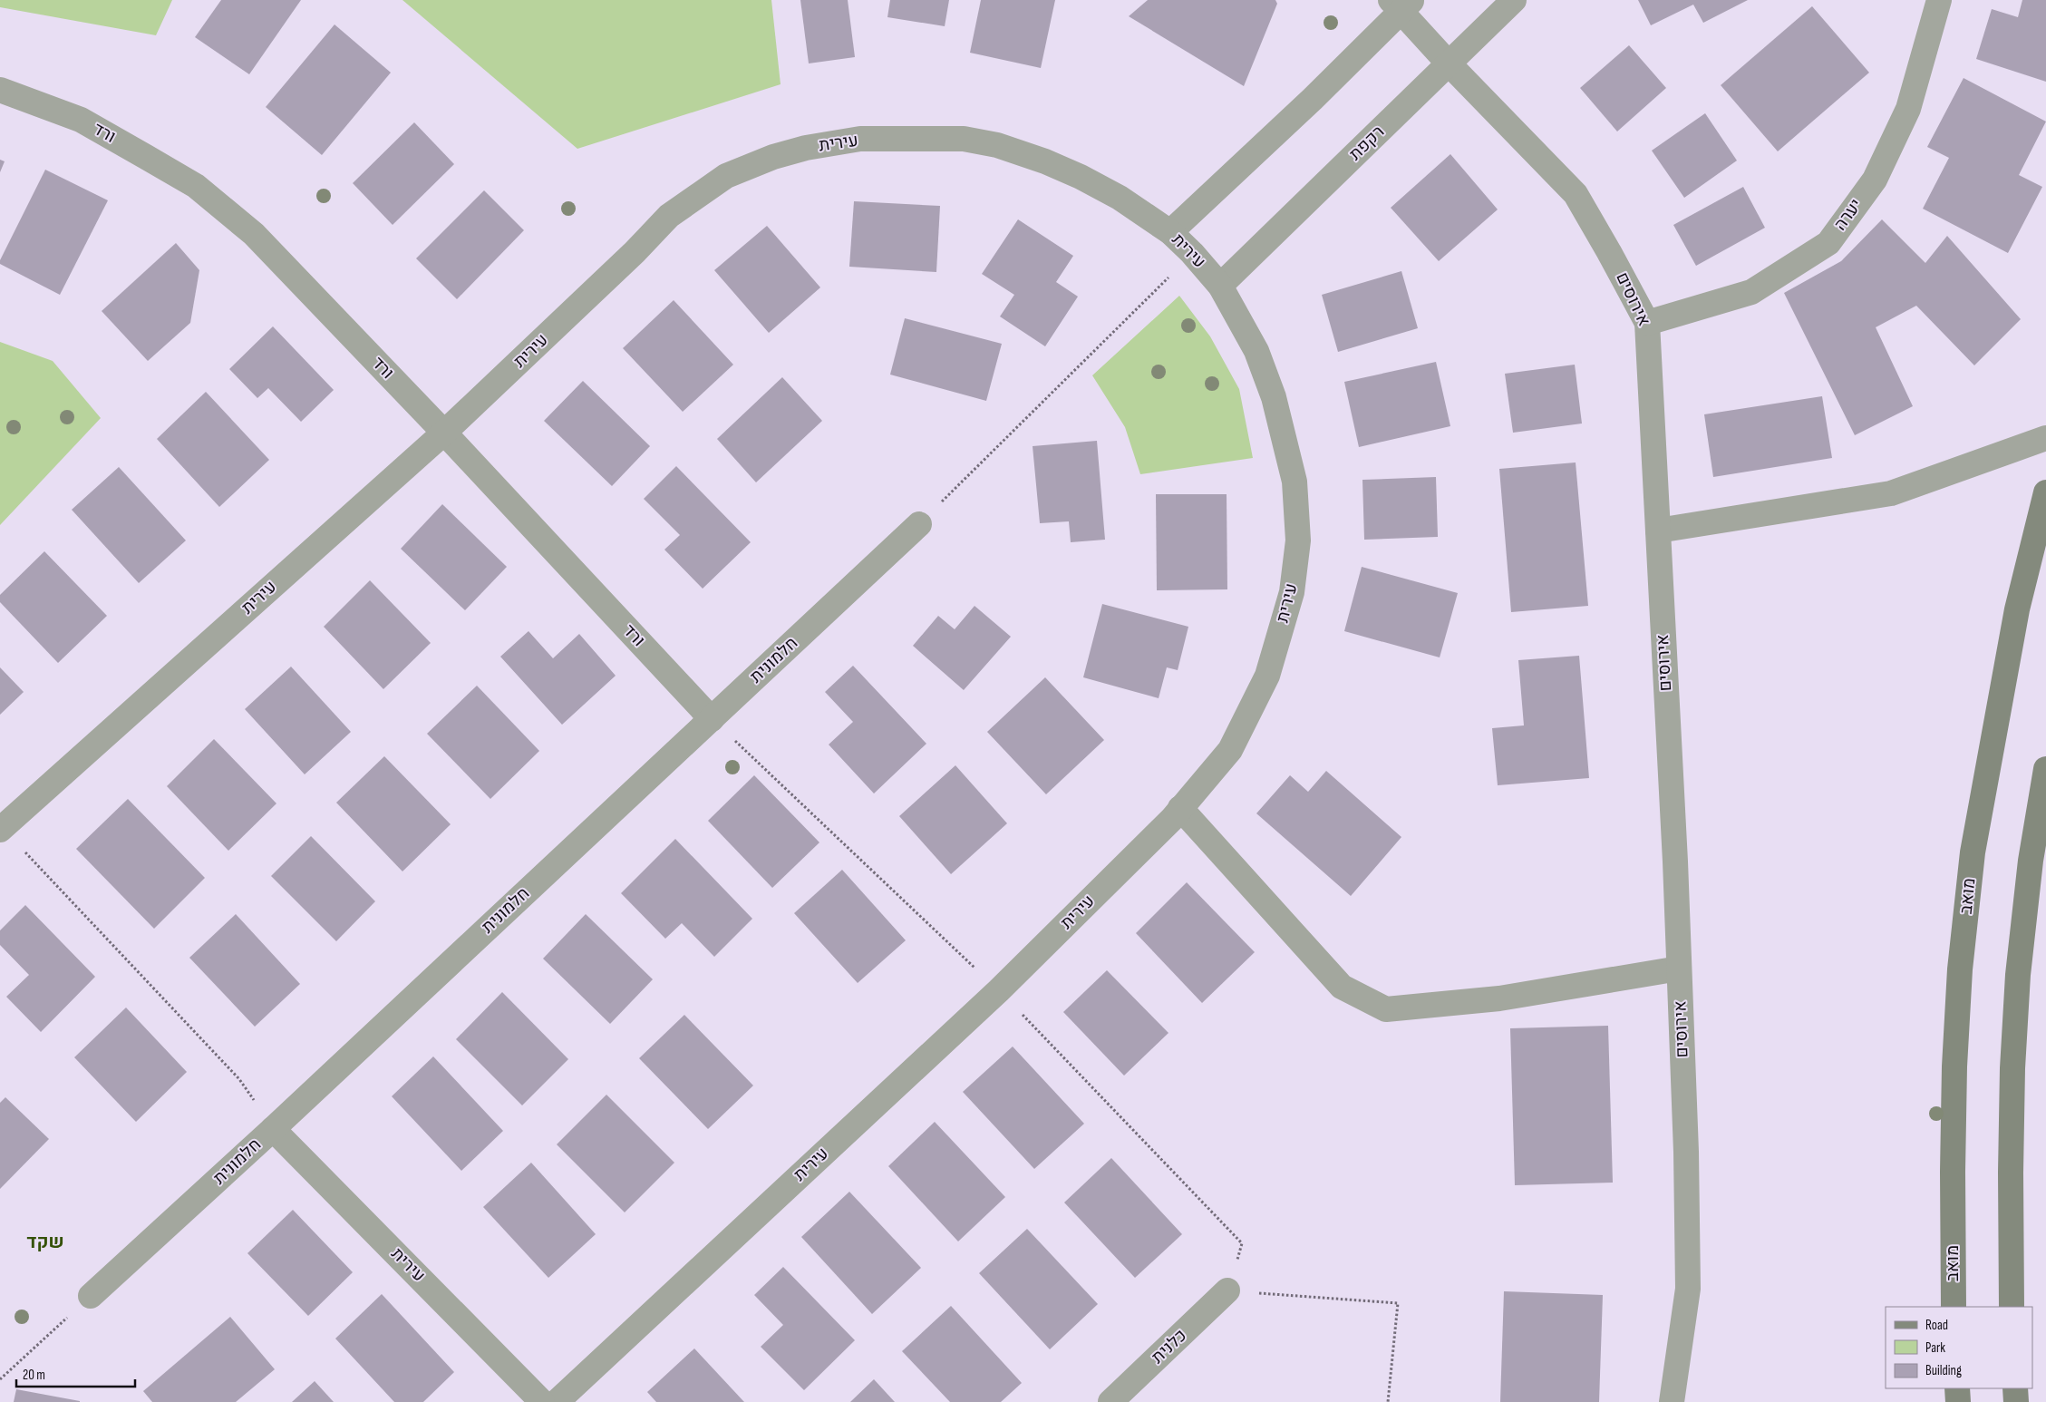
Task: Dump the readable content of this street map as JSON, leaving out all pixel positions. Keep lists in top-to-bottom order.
{
  "streets": {
    "main road": ["מואב"],
    "street": [
      "ורד",
      "עירית",
      "רקפת",
      "יערה",
      "אירוסים",
      "חלמונית",
      "כלנית"
    ]
  },
  "crossings": [
    ["ורד", "עירית"],
    ["ורד", "חלמונית"],
    ["עירית", "רקפת"],
    ["עירית", "חלמונית"],
    ["רקפת", "אירוסים"],
    ["יערה", "אירוסים"]
  ],
  "districts": ["שקד"],
  "legend": ["Road", "Park", "Building"],
  "scale_bar": "20 m"
}
